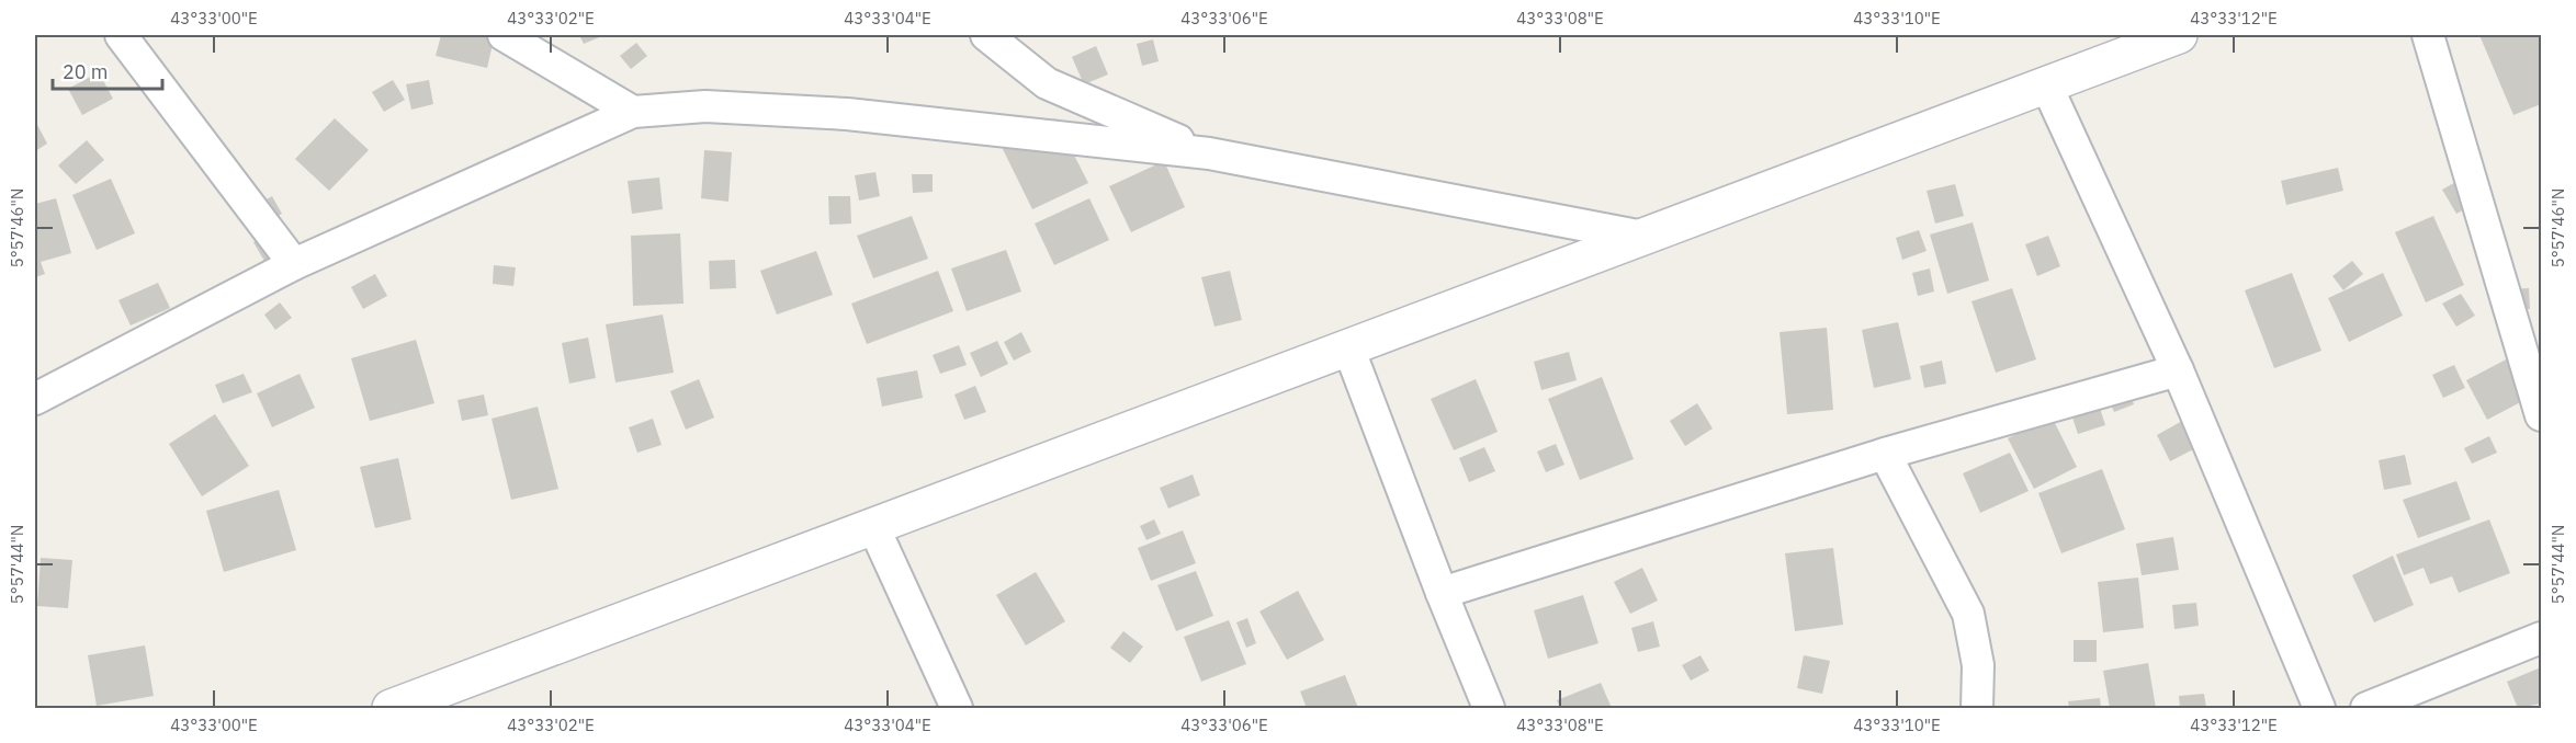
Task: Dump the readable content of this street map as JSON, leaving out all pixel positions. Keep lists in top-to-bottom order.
{
  "scale_bar": "20 m",
  "coordinates": [
    "43°33'00\"E",
    "43°33'02\"E",
    "43°33'04\"E",
    "43°33'06\"E",
    "43°33'08\"E",
    "43°33'10\"E",
    "43°33'12\"E",
    "5°57'46\"N",
    "5°57'44\"N"
  ]
}
